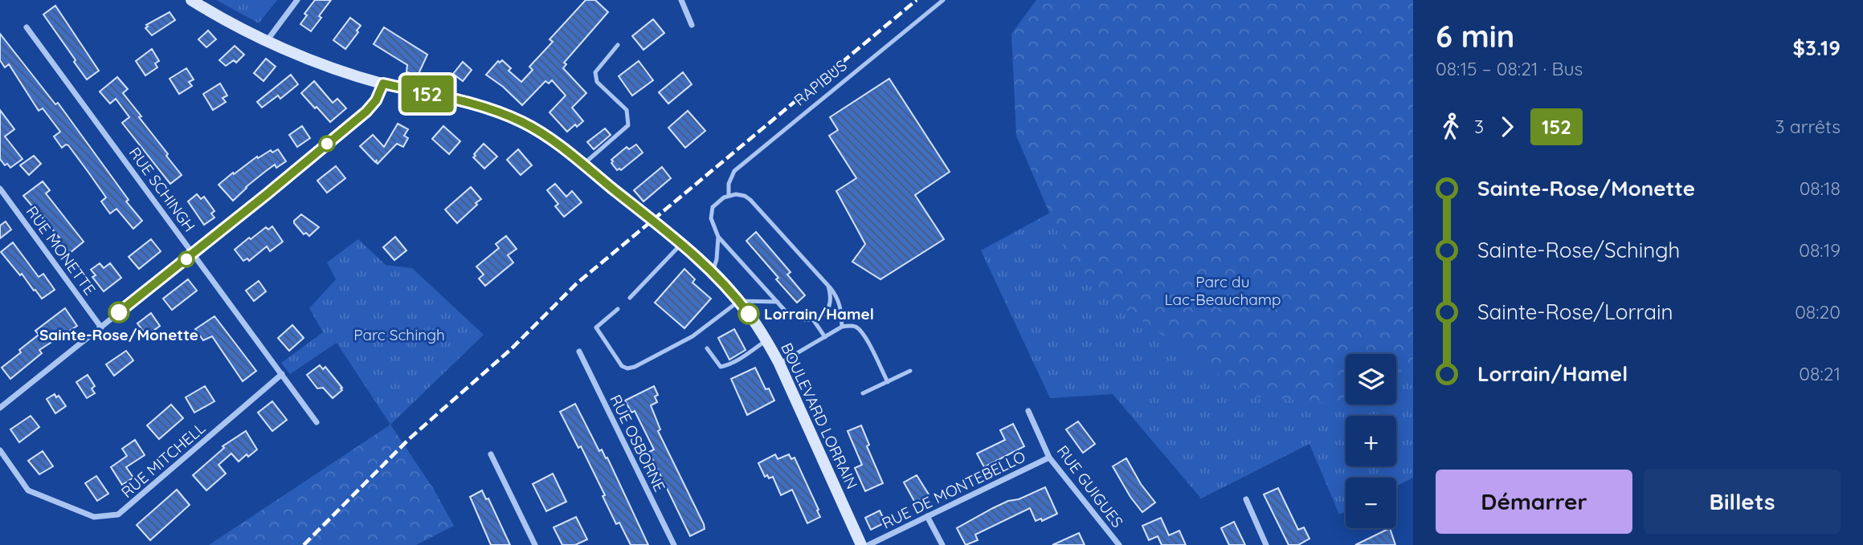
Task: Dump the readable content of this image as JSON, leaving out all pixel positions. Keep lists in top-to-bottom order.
{
  "streets": {
    "main road": ["BOULEVARD LORRAIN"],
    "street": [
      "RUE SCHINGH",
      "RUE MONETTE",
      "RUE OSBORNE",
      "RUE MITCHELL",
      "RUE GUIGUES",
      "RUE DE MONTEBELLO"
    ],
    "lane": ["RAPIBUS"]
  },
  "crossings": [
    ["RUE SCHINGH", "RUE MITCHELL"],
    ["RUE GUIGUES", "RUE DE MONTEBELLO"]
  ],
  "parks": ["Parc du Lac-Beauchamp", "Parc Schingh"],
  "places": ["Sainte-Rose/Monette", "Lorrain/Hamel"],
  "lines": ["bus line 152"],
  "page": {
    "on_map": "152",
    "heading": ["6 min", "08:15 – 08:21 · Bus", "$3.19"],
    "legs": ["3", "152", "3 arrêts"],
    "list": [
      {
        "name": "Sainte-Rose/Monette",
        "value": "08:18"
      },
      {
        "name": "Sainte-Rose/Schingh",
        "value": "08:19"
      },
      {
        "name": "Sainte-Rose/Lorrain",
        "value": "08:20"
      },
      {
        "name": "Lorrain/Hamel",
        "value": "08:21"
      }
    ],
    "map_buttons": ["+", "−"],
    "buttons": ["Démarrer", "Billets"]
  }
}
